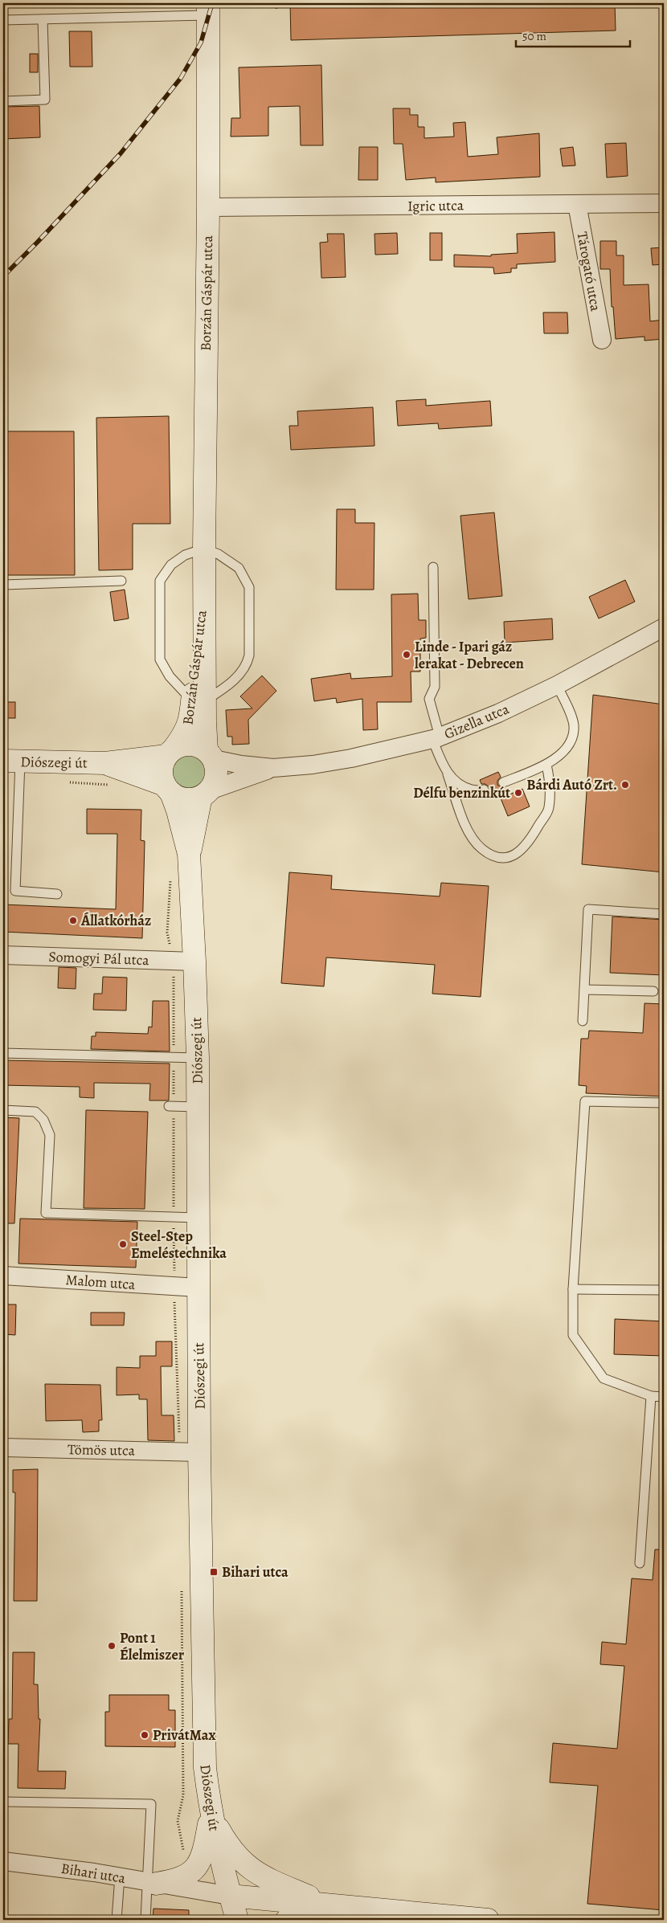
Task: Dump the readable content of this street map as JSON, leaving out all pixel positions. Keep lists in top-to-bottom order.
{
  "streets": {
    "main road": ["Borzán Gáspár utca", "Diószegi út"],
    "street": [
      "Igric utca",
      "Tárogató utca",
      "Gizella utca",
      "Somogyi Pál utca",
      "Malom utca",
      "Tömös utca",
      "Bihari utca"
    ]
  },
  "crossings": [
    ["Igric utca", "Tárogató utca"],
    ["Igric utca", "Borzán Gáspár utca"],
    ["Borzán Gáspár utca", "Gizella utca"],
    ["Borzán Gáspár utca", "Diószegi út"],
    ["Gizella utca", "Diószegi út"],
    ["Diószegi út", "Somogyi Pál utca"],
    ["Diószegi út", "Malom utca"],
    ["Diószegi út", "Tömös utca"],
    ["Diószegi út", "Bihari utca"]
  ],
  "places": {
    "other": [
      "Linde - Ipari gáz lerakat - Debrecen",
      "Bárdi Autó Zrt.",
      "Délfu benzinkút",
      "Állatkórház",
      "Steel-Step Emeléstechnika",
      "Pont 1 Élelmiszer",
      "PrivátMax"
    ],
    "transit": ["Bihari utca"]
  },
  "scale_bar": "50 m"
}
